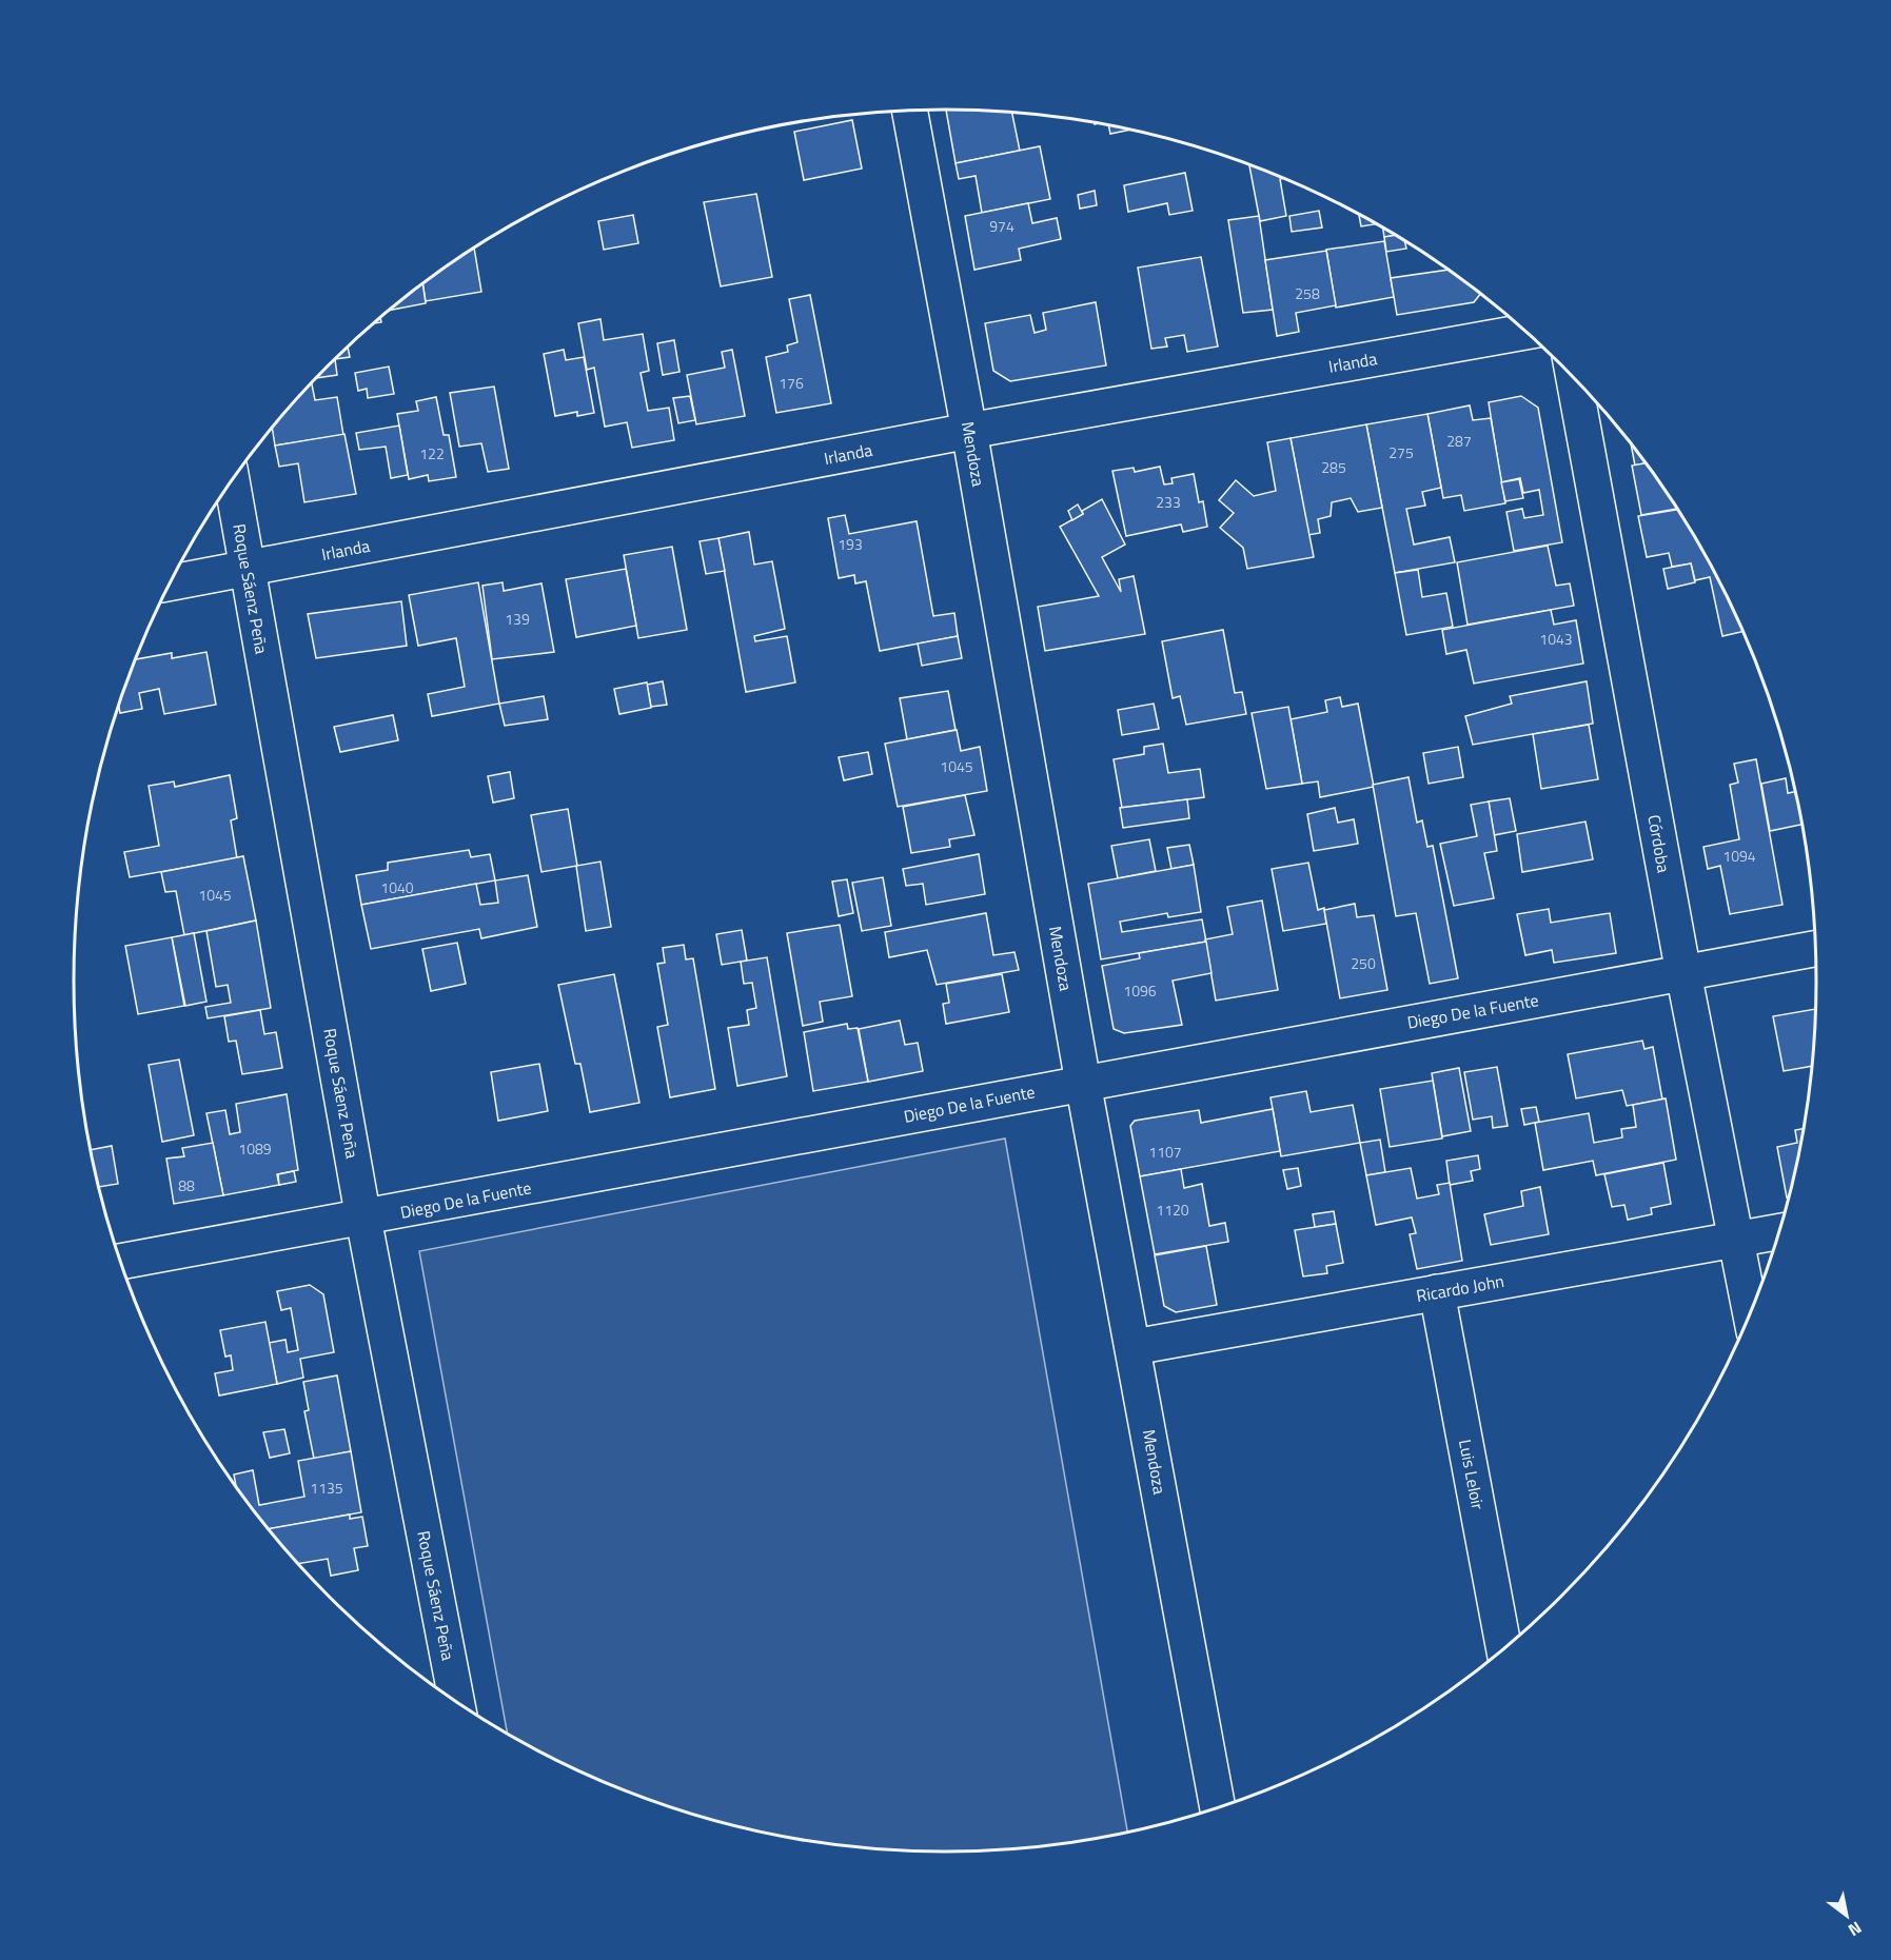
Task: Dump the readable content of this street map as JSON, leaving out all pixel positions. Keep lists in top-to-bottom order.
{
  "streets": {
    "street": [
      "Irlanda",
      "Mendoza",
      "Roque Sáenz Peña",
      "Córdoba",
      "Diego De la Fuente",
      "Ricardo John",
      "Luis Leloir"
    ]
  },
  "crossings": [
    ["Irlanda", "Mendoza"],
    ["Irlanda", "Roque Sáenz Peña"],
    ["Mendoza", "Diego De la Fuente"],
    ["Mendoza", "Ricardo John"],
    ["Roque Sáenz Peña", "Diego De la Fuente"],
    ["Córdoba", "Diego De la Fuente"],
    ["Córdoba", "Ricardo John"],
    ["Ricardo John", "Luis Leloir"]
  ],
  "house_numbers": [
    "974",
    "258",
    "176",
    "287",
    "275",
    "122",
    "285",
    "233",
    "193",
    "139",
    "1043",
    "1045",
    "1094",
    "1040",
    "1045",
    "250",
    "1096",
    "1089",
    "1107",
    "88",
    "1120",
    "1135"
  ],
  "north": "bottom right"
}
